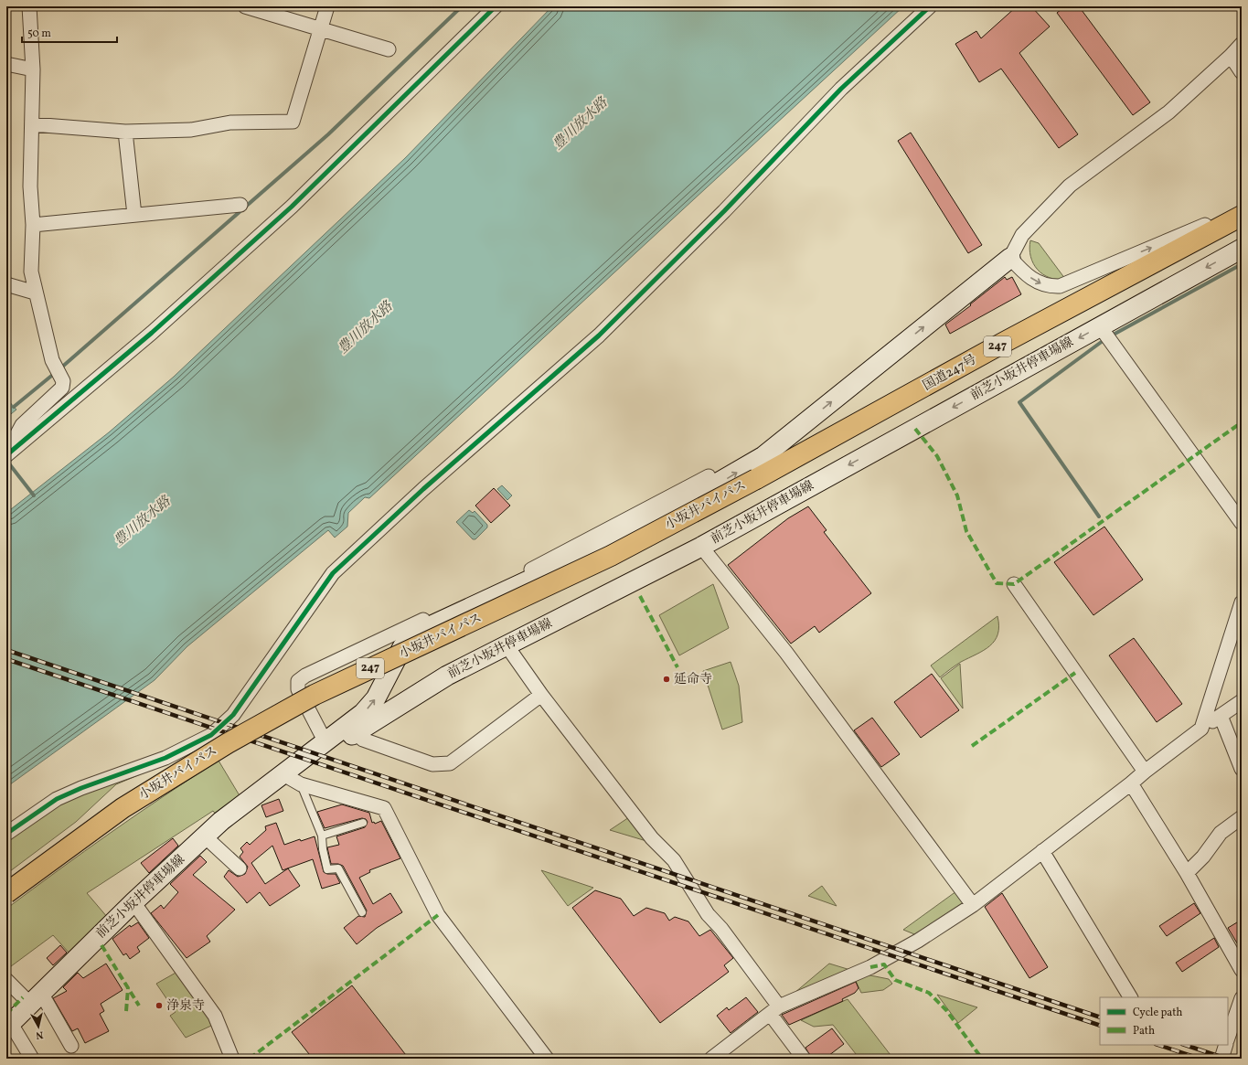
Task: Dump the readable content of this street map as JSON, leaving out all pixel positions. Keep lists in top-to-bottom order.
{
  "streets": {
    "highway": ["247", "国道247号", "小坂井バイパス"],
    "main road": ["前芝小坂井停車場線"]
  },
  "crossings": [
    ["国道247号", "小坂井バイパス"]
  ],
  "water": ["豊川放水路"],
  "places": ["延命寺", "浄泉寺"],
  "legend": ["Cycle path", "Path"],
  "scale_bar": "50 m",
  "north": "bottom"
}
